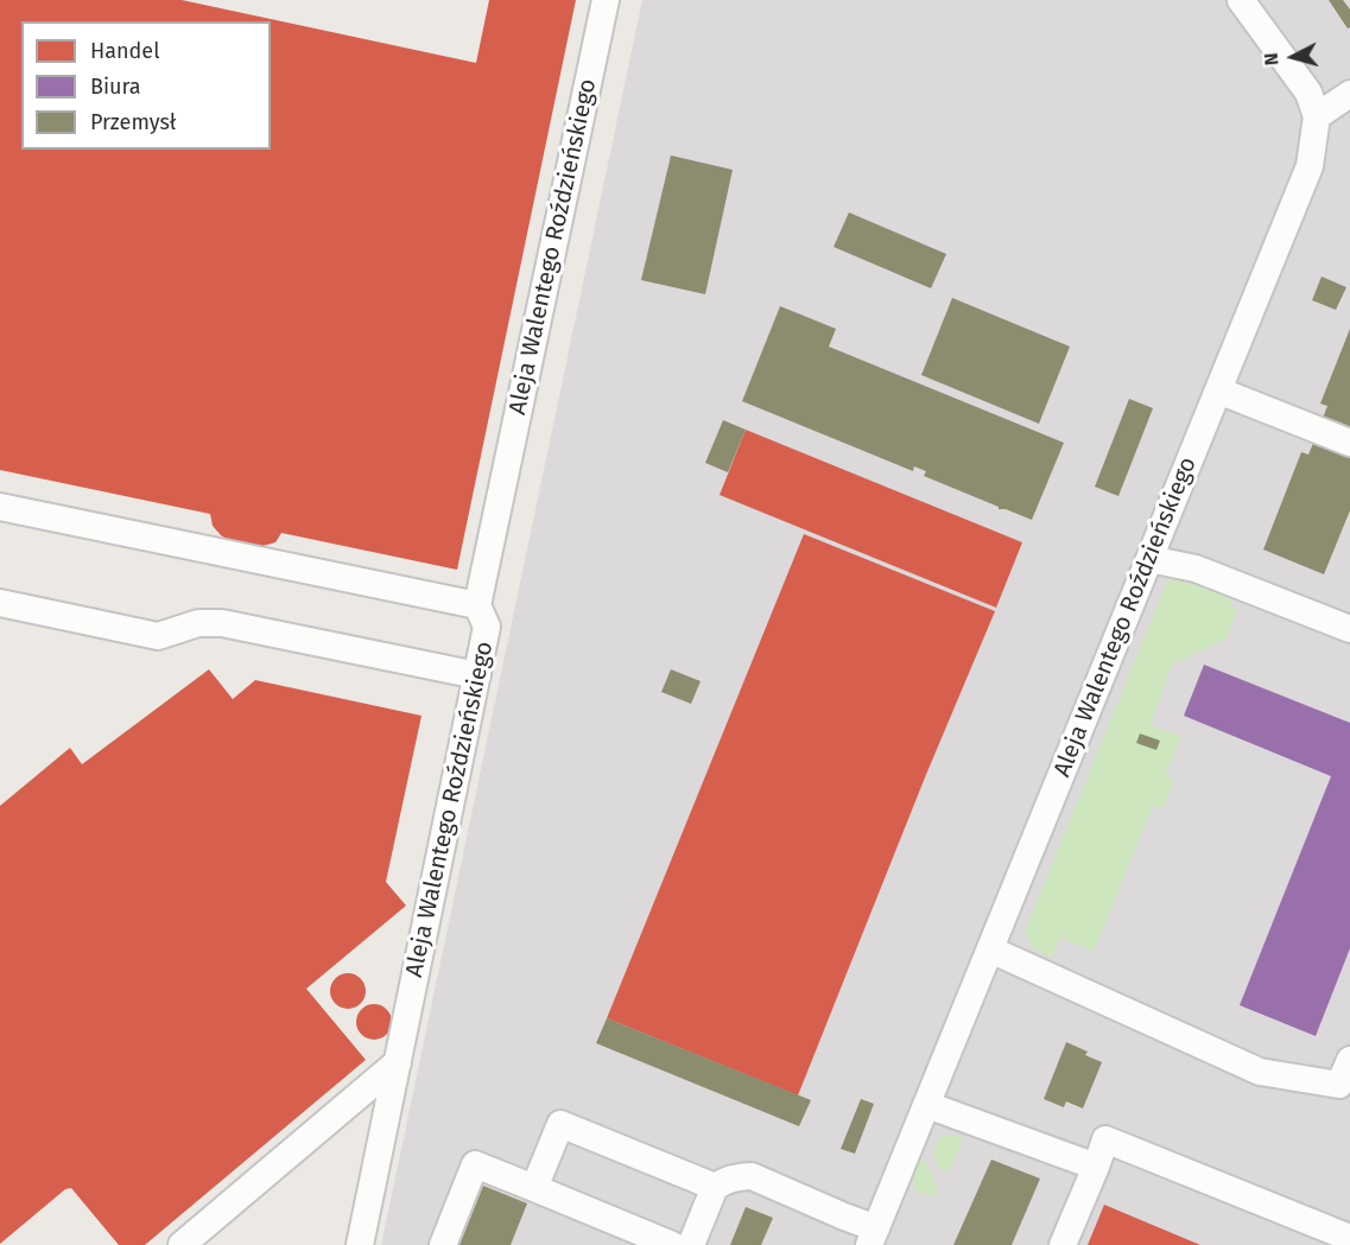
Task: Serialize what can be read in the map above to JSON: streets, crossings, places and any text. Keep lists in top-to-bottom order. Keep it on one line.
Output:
{"streets":{"street":["Aleja Walentego Roździeńskiego"]},"legend":["Handel","Biura","Przemysł"],"north":"left"}
